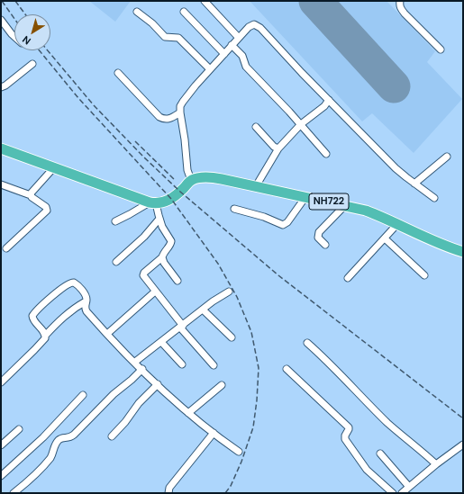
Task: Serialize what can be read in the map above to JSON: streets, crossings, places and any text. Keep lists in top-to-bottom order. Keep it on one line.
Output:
{"streets":{"highway":["NH722"]},"north":"bottom left"}
